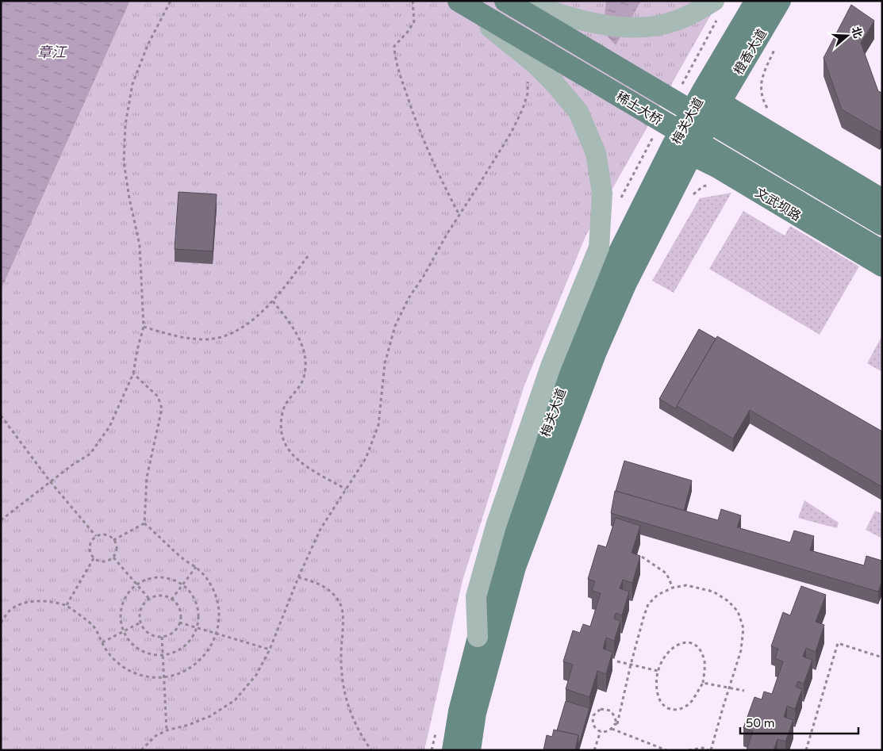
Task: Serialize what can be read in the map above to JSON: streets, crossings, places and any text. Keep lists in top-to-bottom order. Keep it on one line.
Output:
{"streets":{"main road":["橙香大道","稀土大桥","梅关大道","文武坝路"]},"crossings":[["橙香大道","梅关大道"],["梅关大道","文武坝路"]],"water":["章江"],"scale_bar":"50 m","north":"right"}
